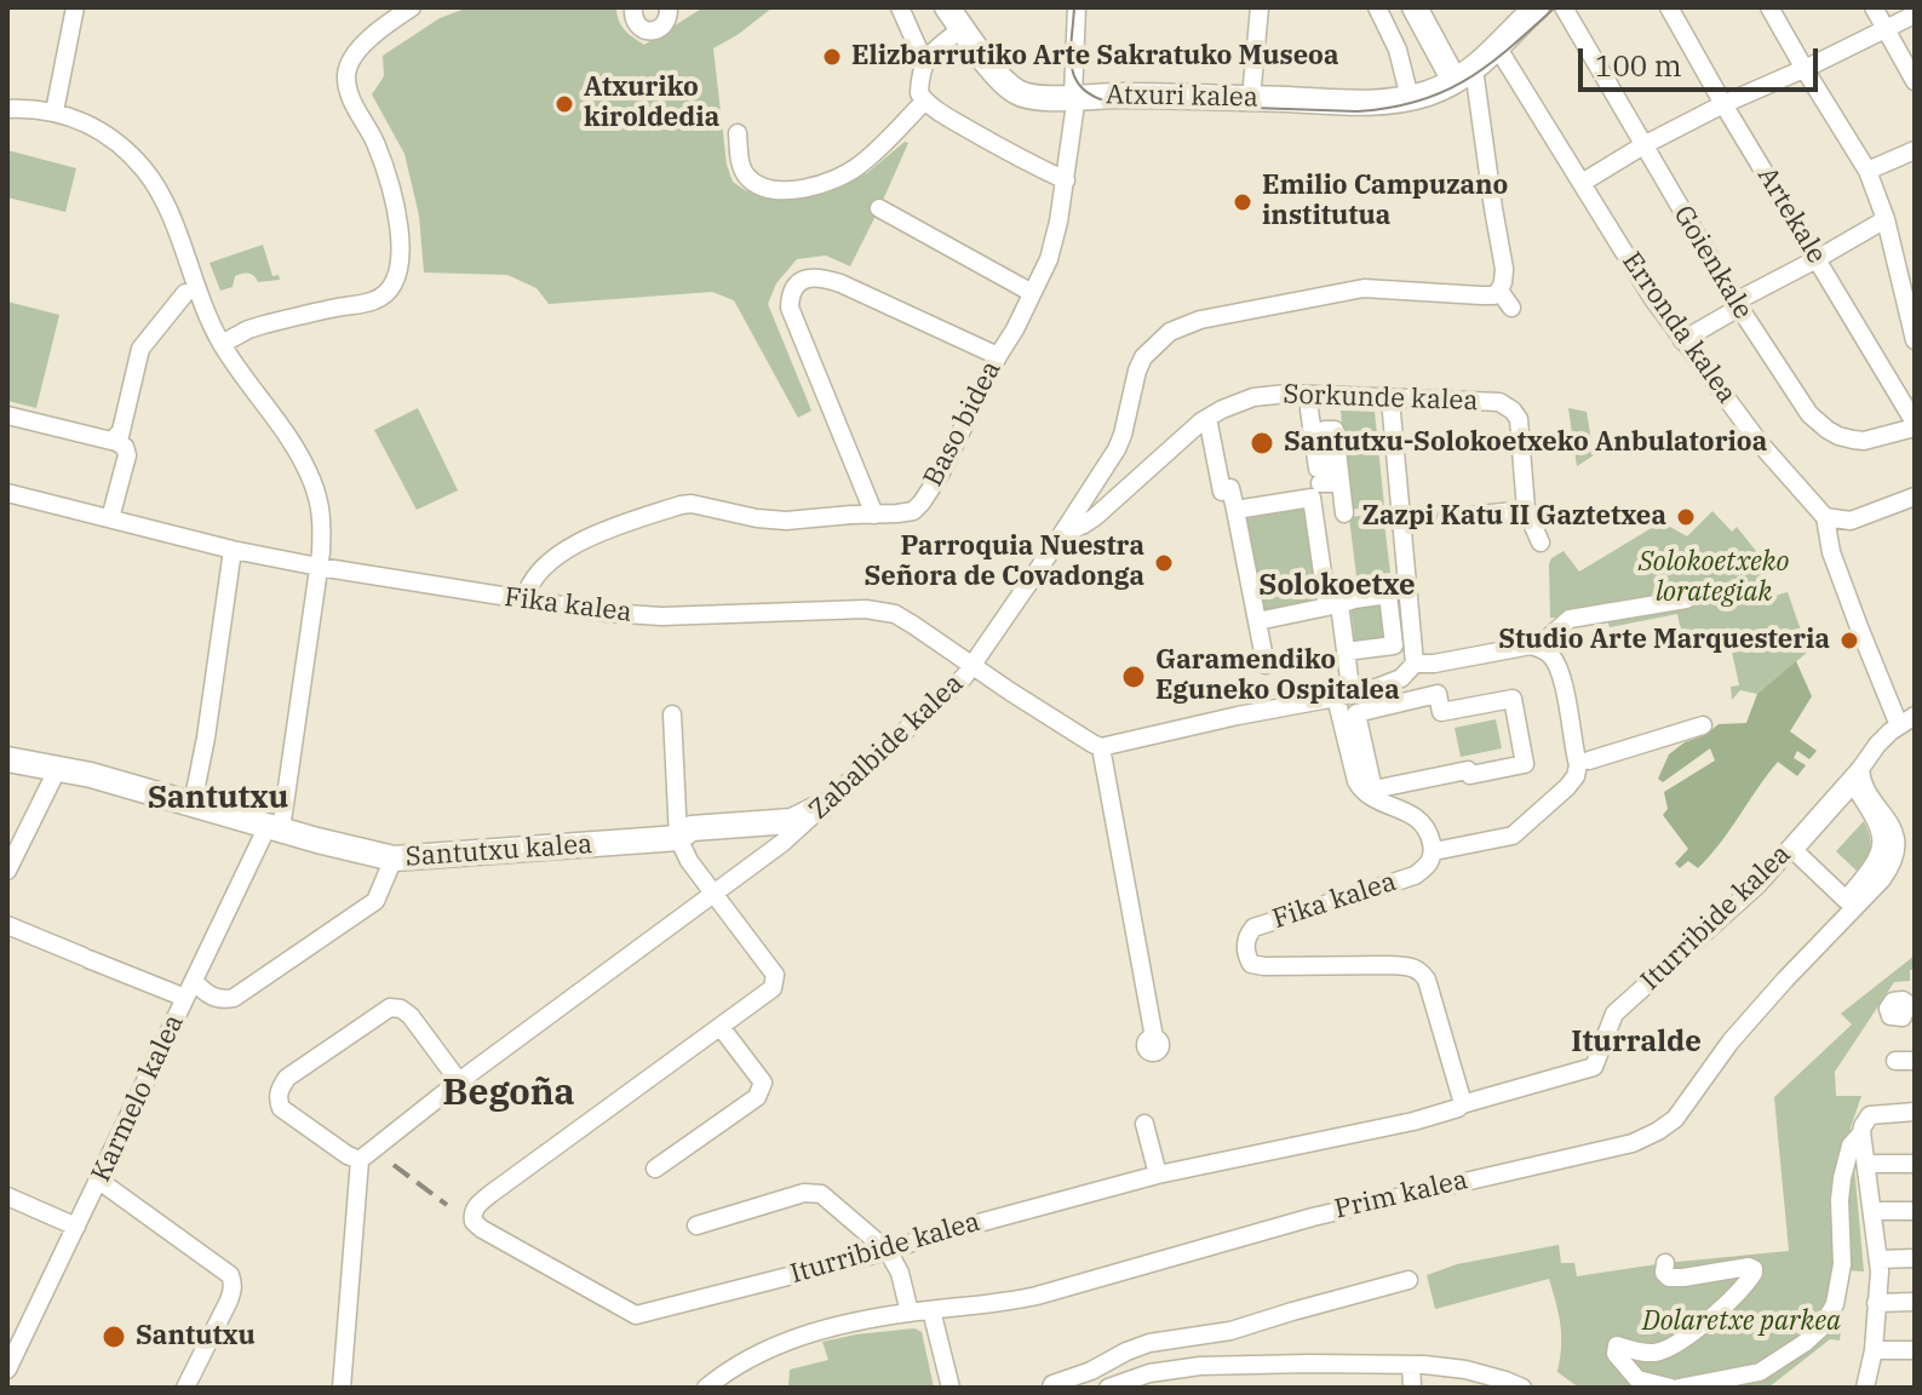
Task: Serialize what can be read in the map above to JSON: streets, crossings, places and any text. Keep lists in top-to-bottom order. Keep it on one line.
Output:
{"streets":{"street":["Atxuri kalea","Artekale","Goienkale","Erronda kalea","Sorkunde kalea","Baso bidea","Fika kalea","Zabalbide kalea","Santutxu kalea","Iturribide kalea","Karmelo kalea","Prim kalea"]},"crossings":[["Atxuri kalea","Erronda kalea"],["Atxuri kalea","Baso bidea"],["Artekale","Goienkale"],["Sorkunde kalea","Zabalbide kalea"],["Baso bidea","Fika kalea"],["Fika kalea","Zabalbide kalea"],["Fika kalea","Iturribide kalea"],["Fika kalea","Karmelo kalea"],["Zabalbide kalea","Santutxu kalea"],["Zabalbide kalea","Iturribide kalea"],["Santutxu kalea","Iturribide kalea"],["Santutxu kalea","Karmelo kalea"],["Iturribide kalea","Prim kalea"]],"districts":["Solokoetxe","Santutxu","Iturralde","Begoña"],"parks":["Solokoetxeko lorategiak","Dolaretxe parkea"],"places":["Elizbarrutiko Arte Sakratuko Museoa","Atxuriko kiroldedia","Emilio Campuzano institutua","Santutxu-Solokoetxeko Anbulatorioa","Zazpi Katu II Gaztetxea","Parroquia Nuestra Señora de Covadonga","Studio Arte Marquesteria","Garamendiko Eguneko Ospitalea","Santutxu"],"scale_bar":"100 m"}
